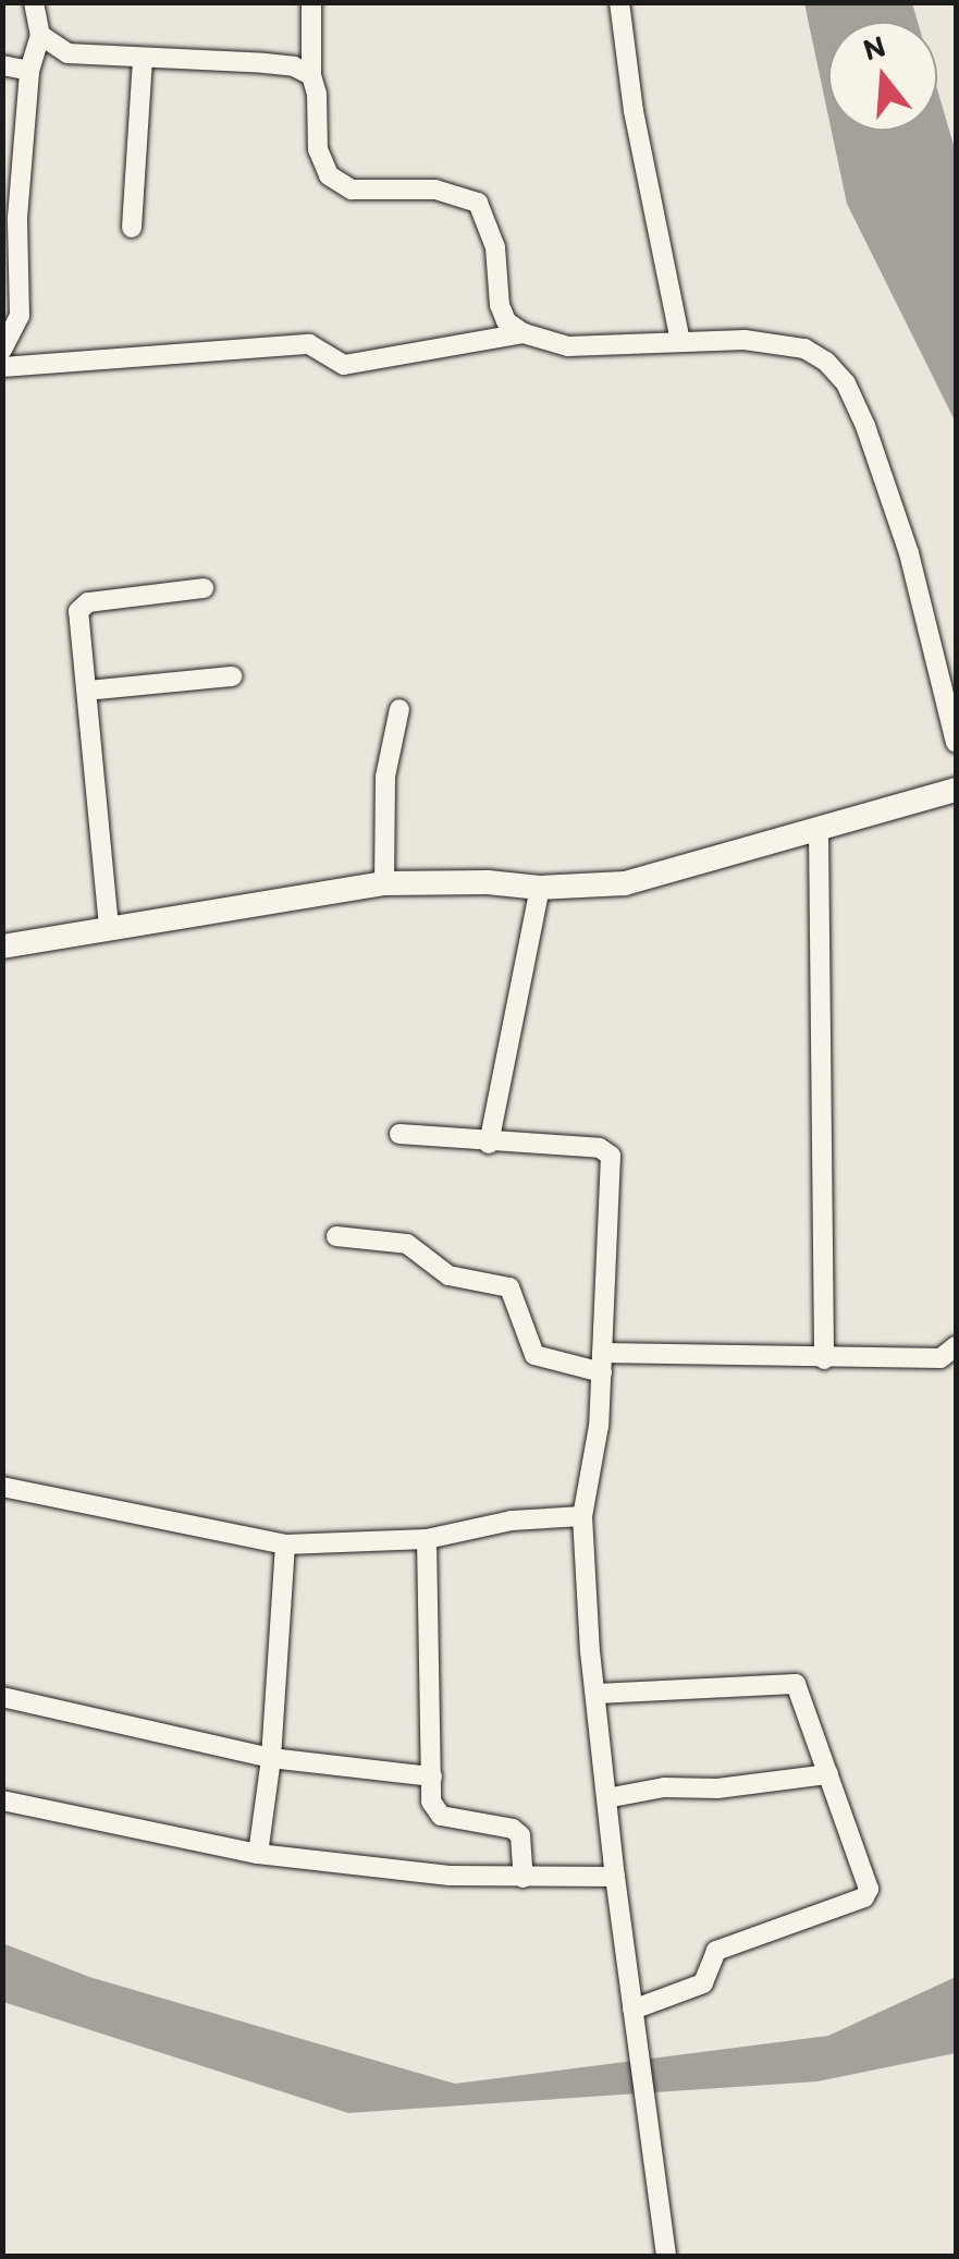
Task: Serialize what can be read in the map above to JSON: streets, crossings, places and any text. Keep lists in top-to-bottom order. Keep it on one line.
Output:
{"north":"top"}
